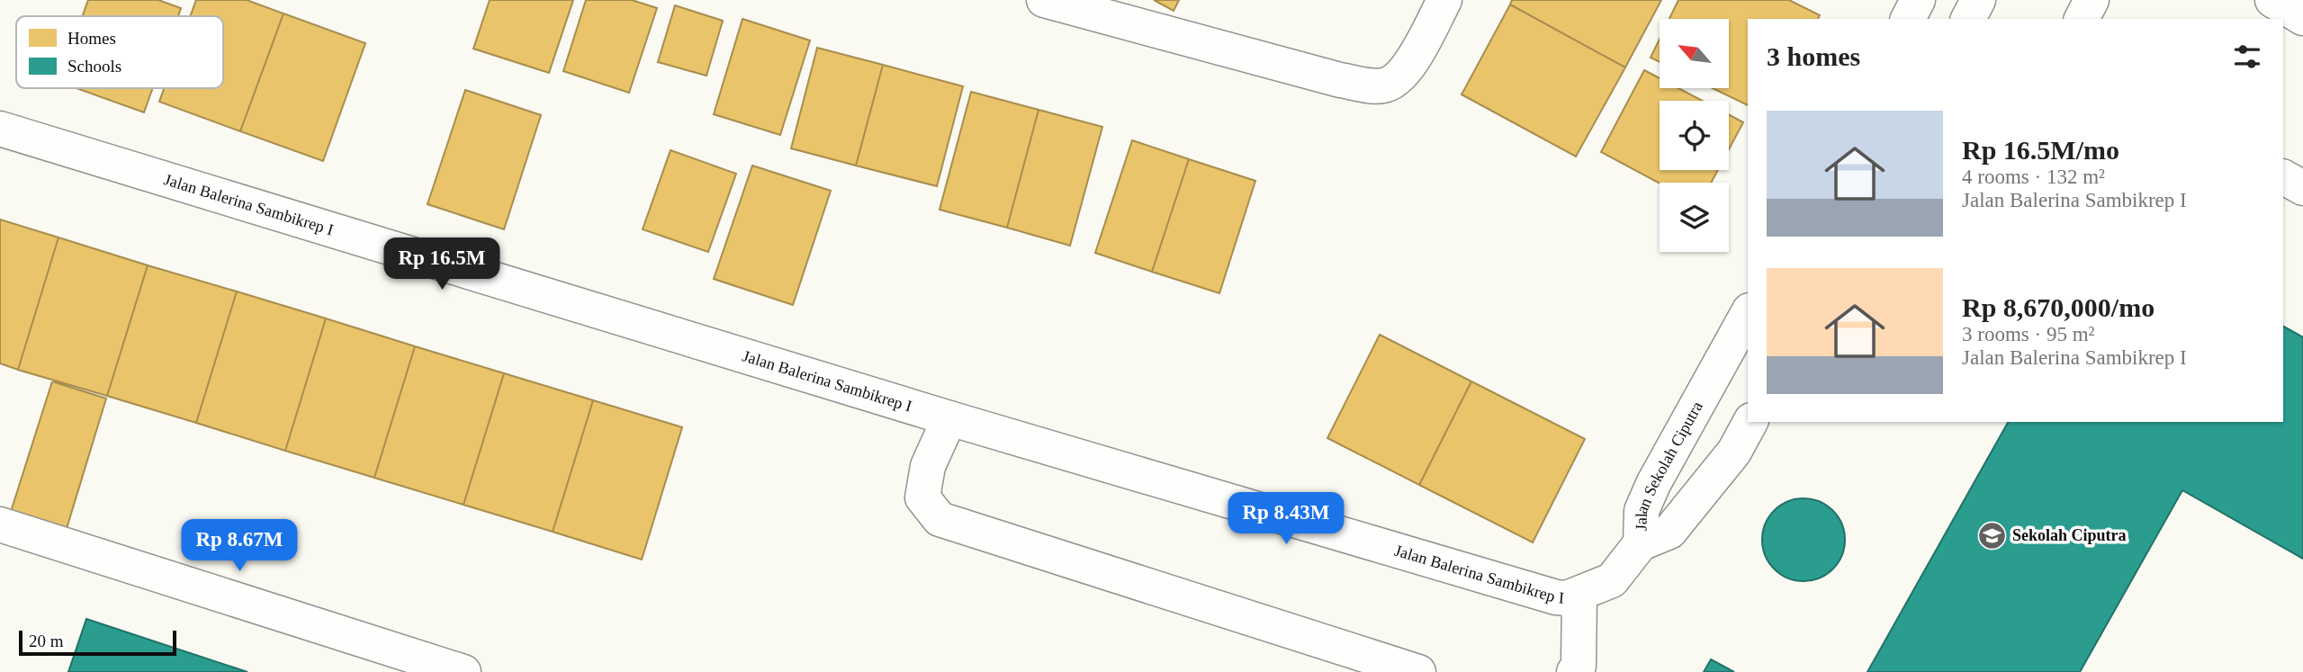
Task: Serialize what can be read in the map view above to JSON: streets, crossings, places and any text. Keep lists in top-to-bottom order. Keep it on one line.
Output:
{"streets":{"street":["Jalan Balerina Sambikrep I","Jalan Sekolah Ciputra"]},"crossings":[["Jalan Balerina Sambikrep I","Jalan Sekolah Ciputra"]],"places":{"school or university":["Sekolah Ciputra"]},"legend":["Homes","Schools"],"scale_bar":"20 m","north":"top left","page":{"heading":"3 homes","list":[{"name":"Rp 16.5M/mo","note":"4 rooms · 132 m² · Jalan Balerina Sambikrep I"},{"name":"Rp 8,670,000/mo","note":"3 rooms · 95 m² · Jalan Balerina Sambikrep I"}],"price":["Rp 16.5M","Rp 8.43M","Rp 8.67M"],"scale":"20 m"}}
